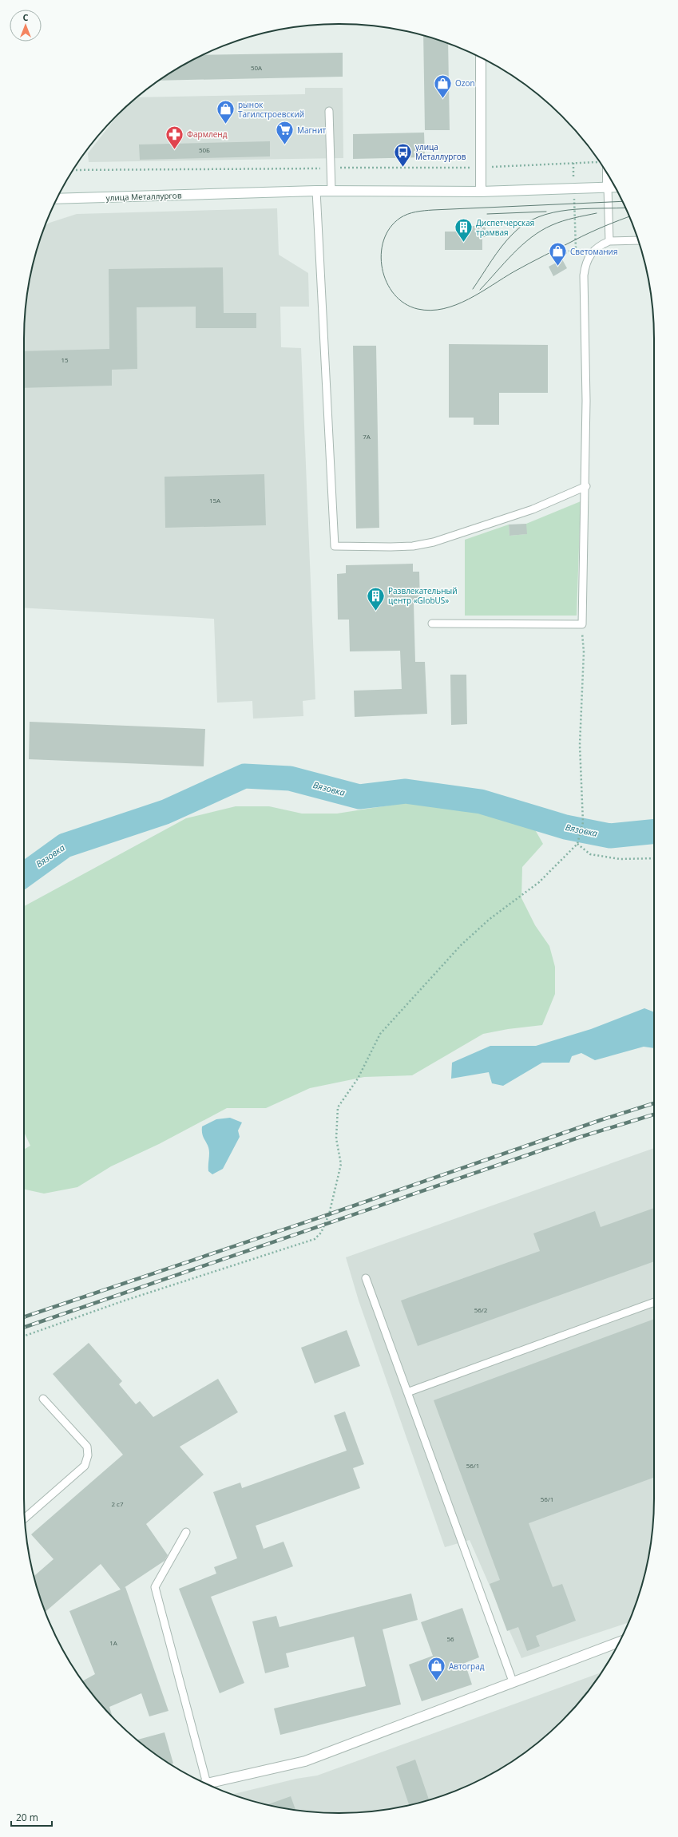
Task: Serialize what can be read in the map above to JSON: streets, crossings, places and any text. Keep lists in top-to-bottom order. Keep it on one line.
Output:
{"streets":{"street":["улица Металлургов"]},"water":["Вязовка"],"places":{"shop":["Ozon","рынок Тагилстроевский","Светомания","Автоград"],"supermarket":["Магнит"],"pharmacy":["Фармленд"],"bus stop":["улица Металлургов"],"building":["Диспетчерская трамвая","Развлекательный центр «GlobUS»"]},"house_numbers":["50А","50Б","15","7А","15А","56/2","56/1","56/1","2 с7","56","1А"],"scale_bar":"20 m","north":"top"}
